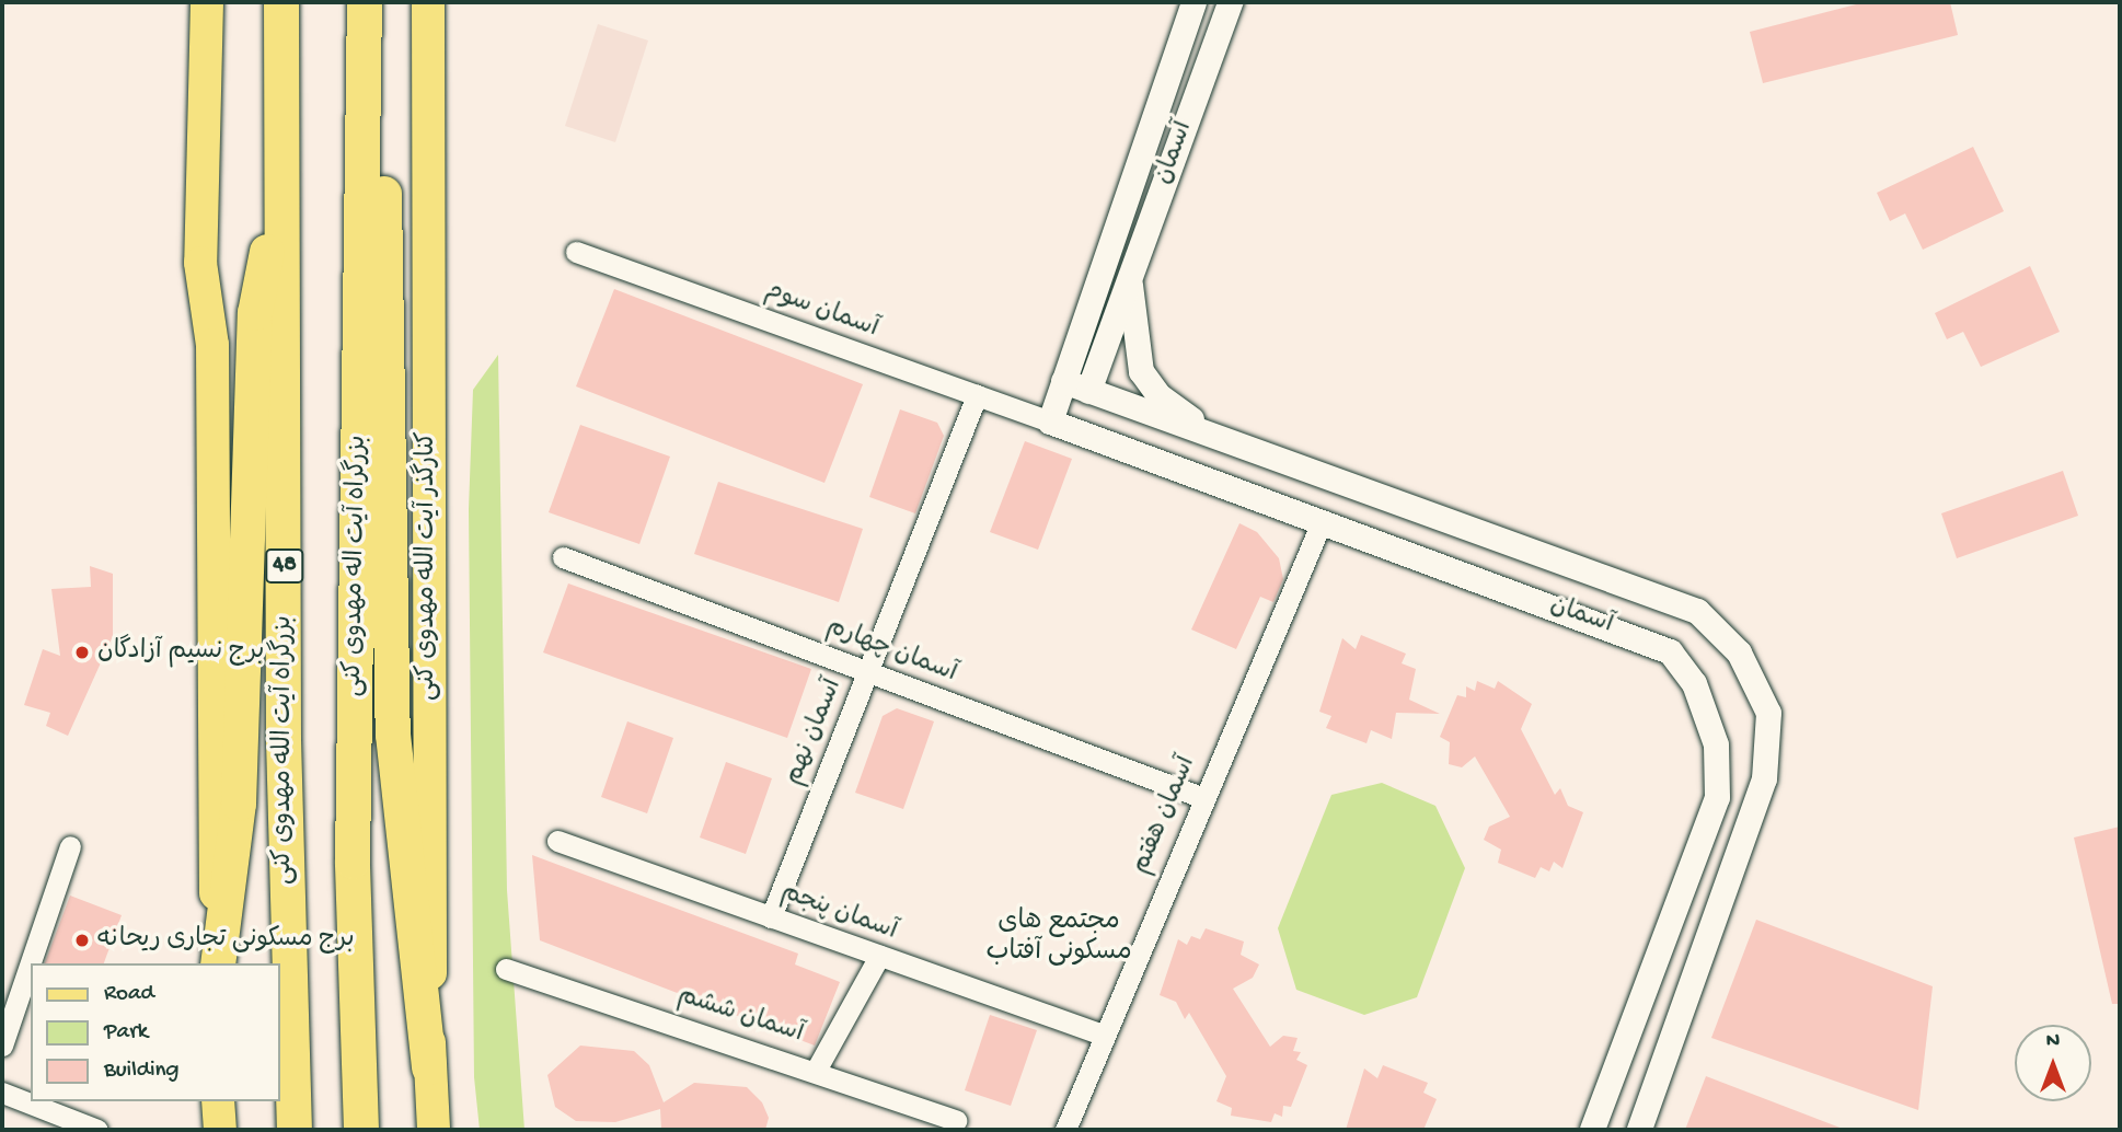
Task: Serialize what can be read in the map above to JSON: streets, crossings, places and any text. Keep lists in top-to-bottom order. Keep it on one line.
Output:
{"streets":{"highway":["48","بزرگراه آیت اله مهدوی کنی","بزرگراه آیت الله مهدوی کنی"],"main road":["کنارگذر آیت الله مهدوی کنی"],"street":["آسمان","آسمان سوم","آسمان چهارم","آسمان نهم","آسمان هفتم","آسمان پنجم","آسمان ششم"]},"crossings":[["آسمان","آسمان سوم"],["آسمان","آسمان هفتم"],["آسمان سوم","آسمان نهم"],["آسمان چهارم","آسمان نهم"],["آسمان چهارم","آسمان هفتم"],["آسمان نهم","آسمان پنجم"],["آسمان هفتم","آسمان پنجم"]],"districts":["مجتمع های مسکونی آفتاب"],"places":["برج نسیم آزادگان","برج مسکونی تجاری ریحانه"],"legend":["Road","Park","Building"],"north":"top"}
